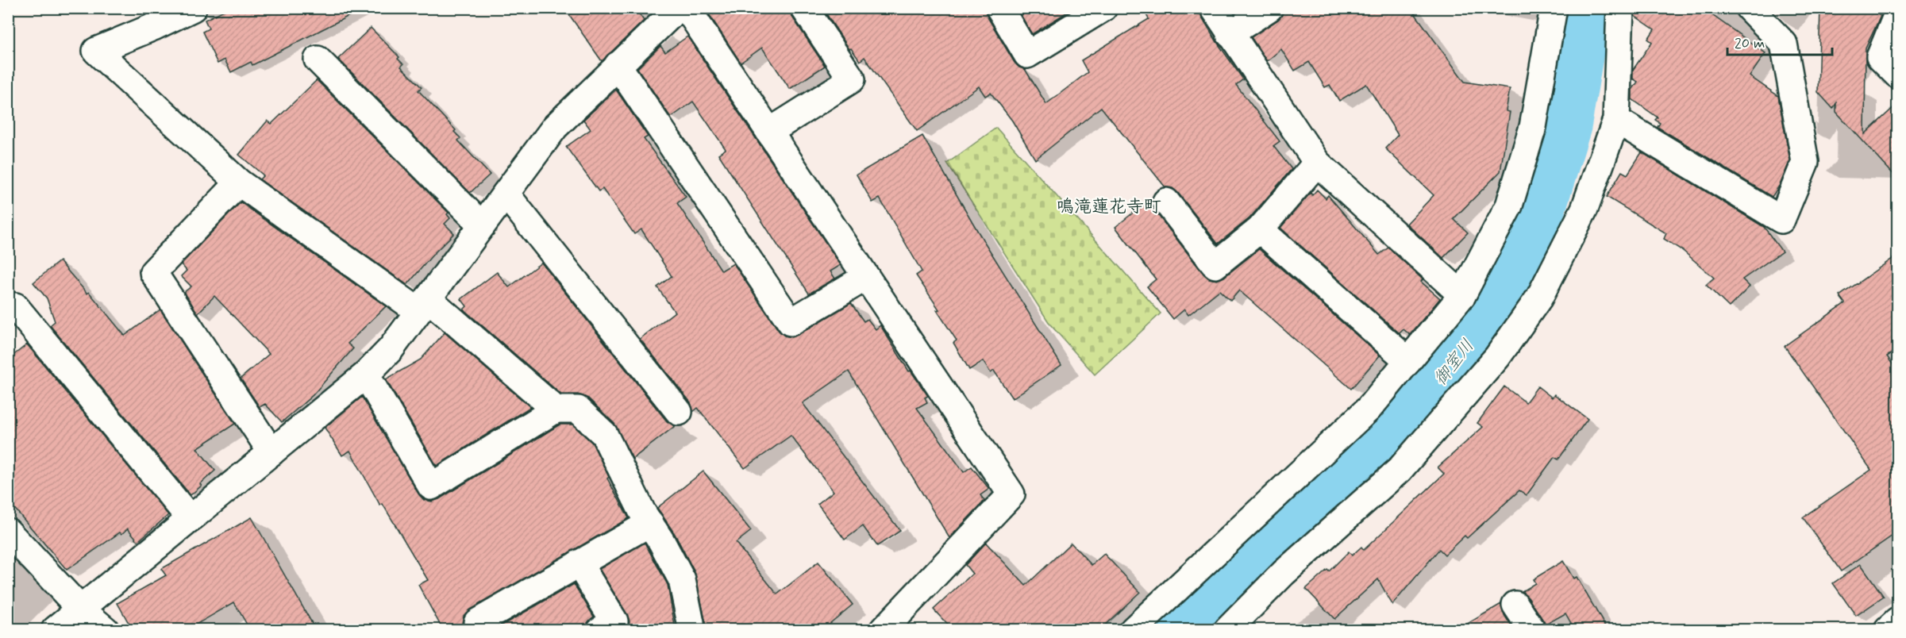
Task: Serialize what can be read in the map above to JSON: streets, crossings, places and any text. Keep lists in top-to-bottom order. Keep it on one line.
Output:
{"districts":["鳴滝蓮花寺町"],"water":["御室川"],"scale_bar":"20 m"}
